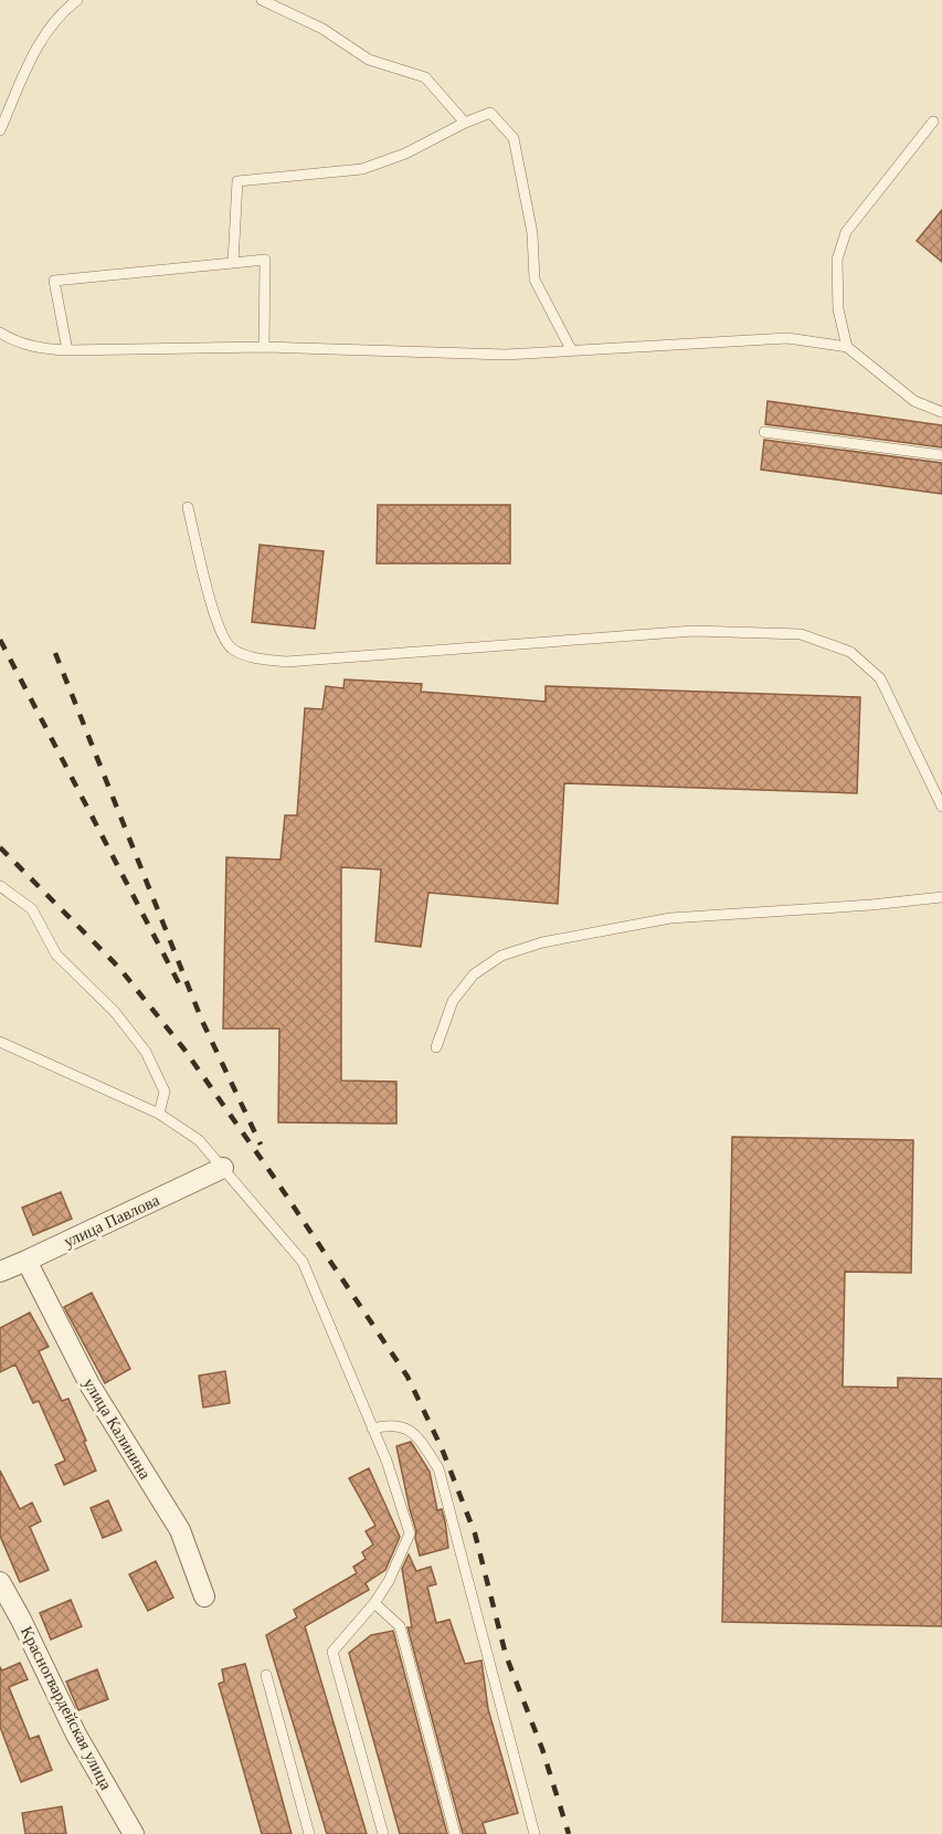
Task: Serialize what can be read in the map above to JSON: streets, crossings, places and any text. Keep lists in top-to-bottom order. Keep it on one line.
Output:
{"streets":{"street":["улица Павлова","улица Калинина","Красногвардейская улица"]},"crossings":[["улица Павлова","улица Калинина"]]}
